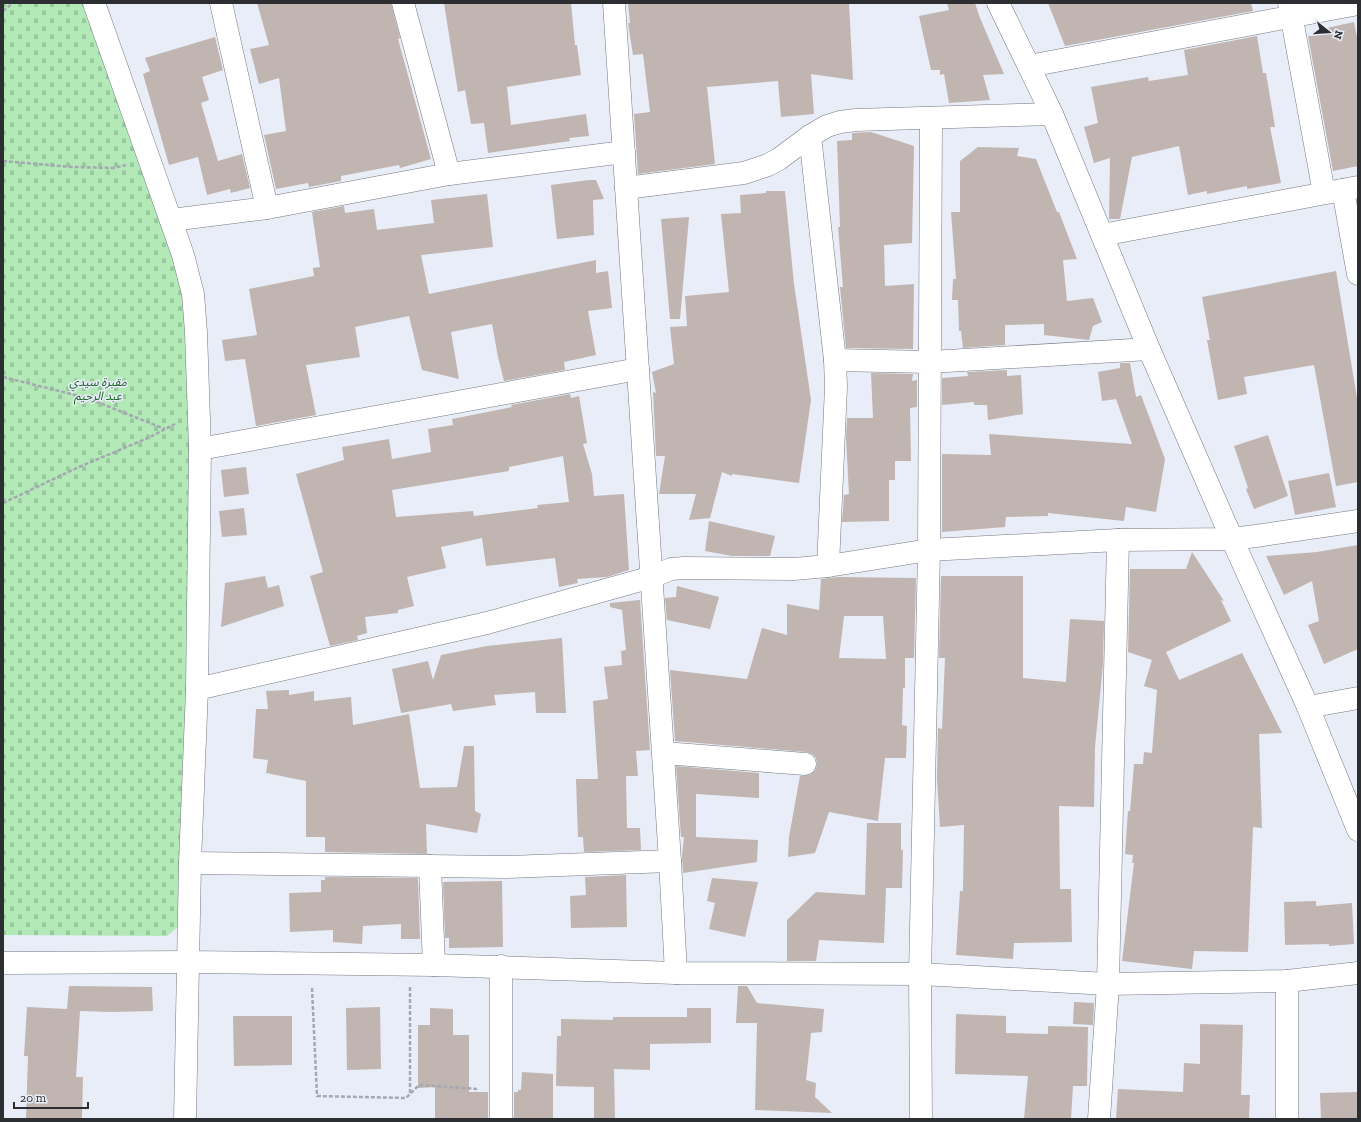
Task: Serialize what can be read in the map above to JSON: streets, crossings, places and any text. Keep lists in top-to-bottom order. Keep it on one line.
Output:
{"parks":["مقبرة سيدي عبد الرحيم"],"scale_bar":"20 m","north":"right"}
